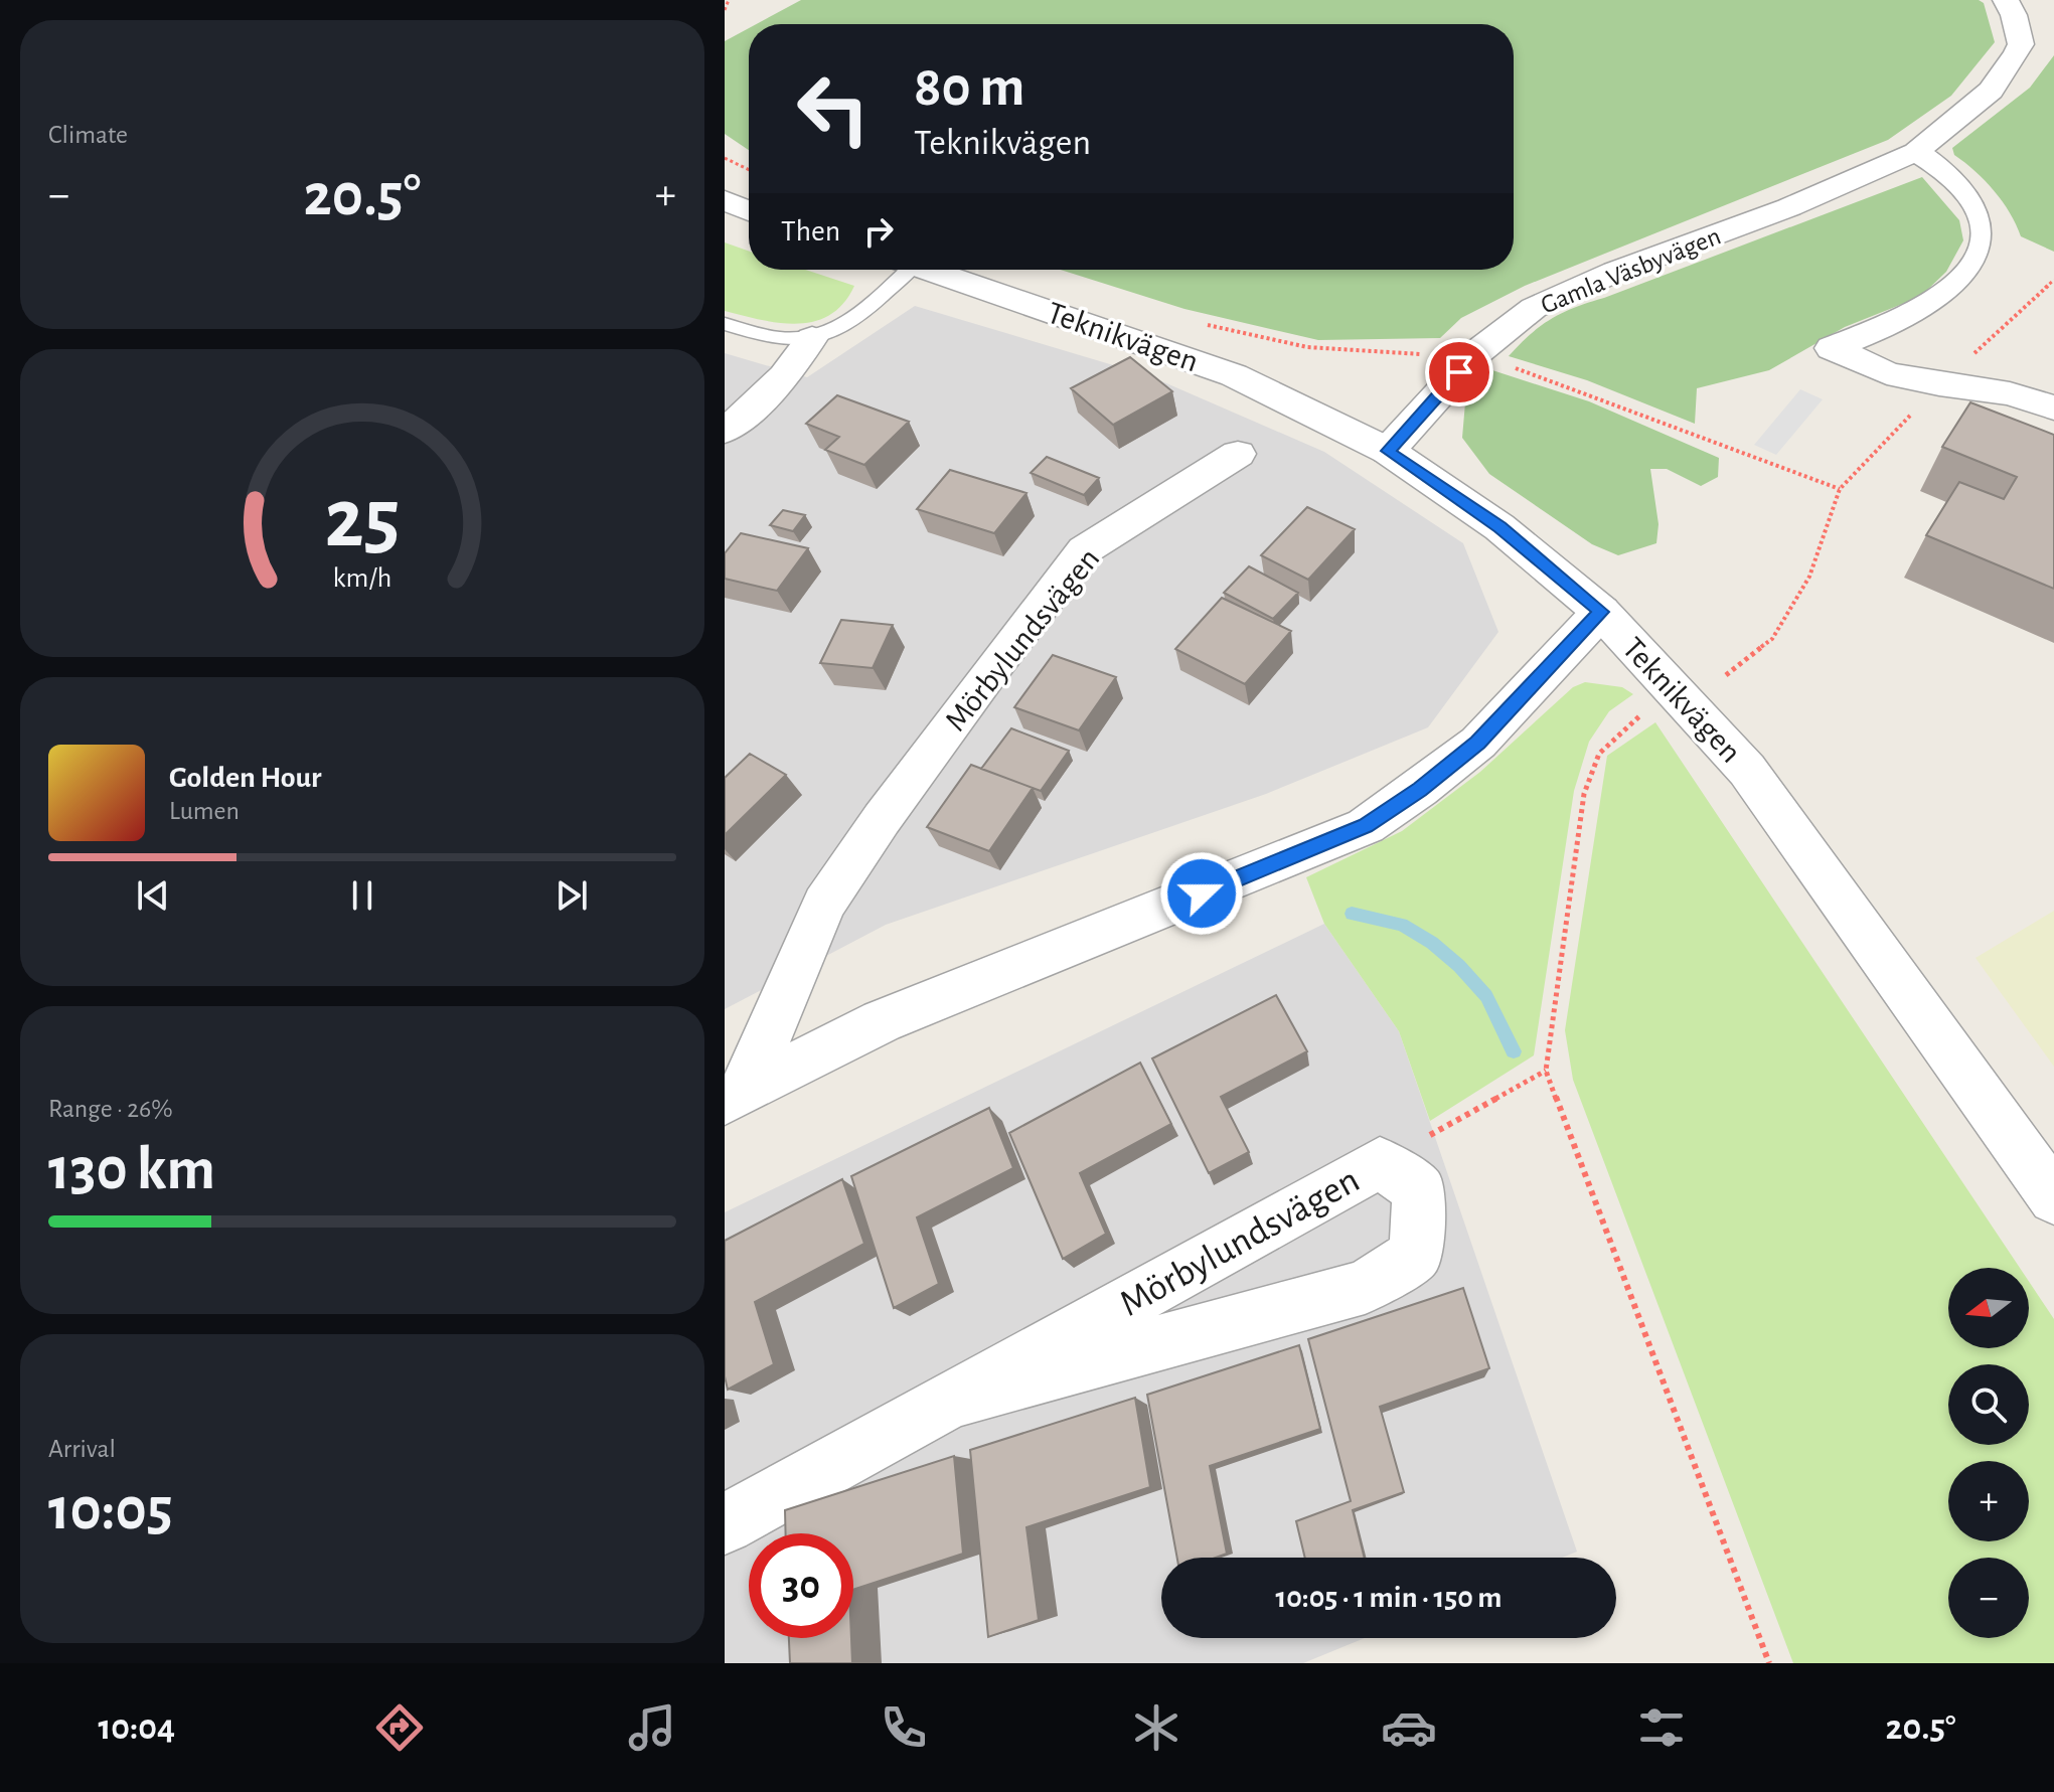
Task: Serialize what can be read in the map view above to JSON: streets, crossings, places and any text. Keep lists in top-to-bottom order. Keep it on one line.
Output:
{"streets":{"street":["Gamla Väsbyvägen","Teknikvägen","Mörbylundsvägen"]},"crossings":[["Gamla Väsbyvägen","Teknikvägen"],["Teknikvägen","Mörbylundsvägen"]],"north":"left","page":{"tile":["Climate",["Range · 26%","130 km"],["Arrival","10:05"]],"turn":["80 m","Teknikvägen"],"heat":["−","20.5°","+"],"then":"Then","song":["Golden Hour","Lumen"],"map_buttons":["+","−"],"limit":"30","trip":"10:05 · 1 min · 150 m","tabs":["10:04","20.5°"],"gauge":["25","km/h"]}}
